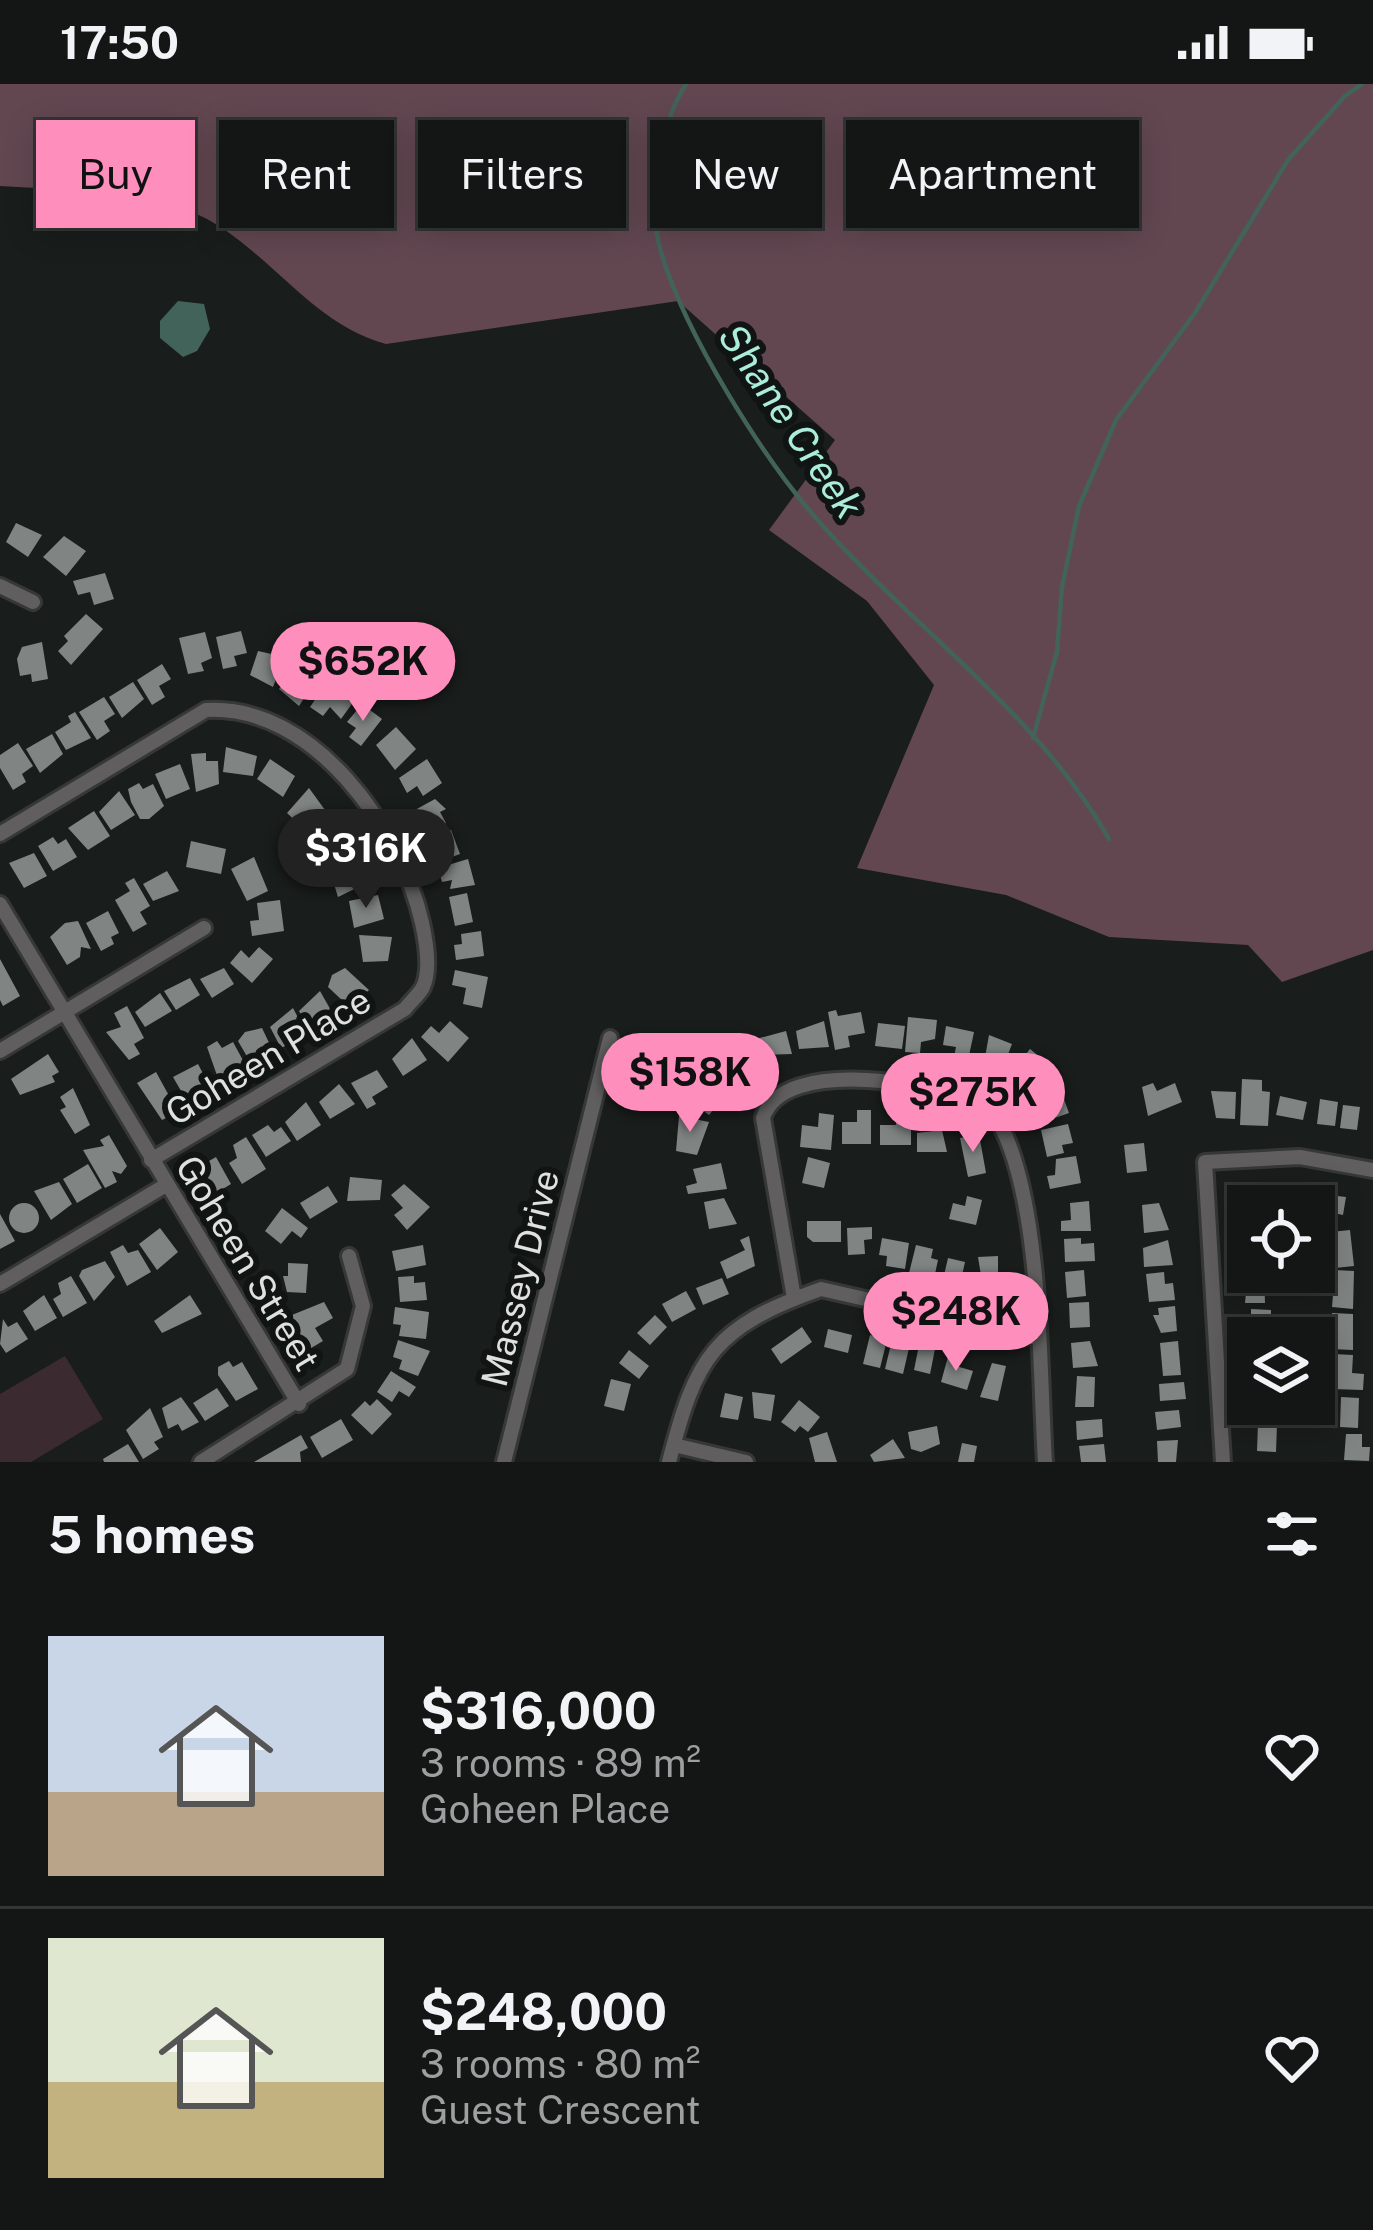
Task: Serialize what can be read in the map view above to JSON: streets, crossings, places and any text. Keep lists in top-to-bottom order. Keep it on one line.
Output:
{"streets":{"street":["Goheen Place","Goheen Street","Massey Drive"]},"crossings":[["Goheen Place","Goheen Street"]],"water":["Shane Creek"],"page":{"status":"17:50","chip":["Buy","Rent","Filters","New","Apartment"],"price":["$652K","$316K","$158K","$275K","$248K"],"heading":"5 homes","list":[{"name":"$316,000","note":"3 rooms · 89 m² · Goheen Place"},{"name":"$248,000","note":"3 rooms · 80 m² · Guest Crescent"}]}}
